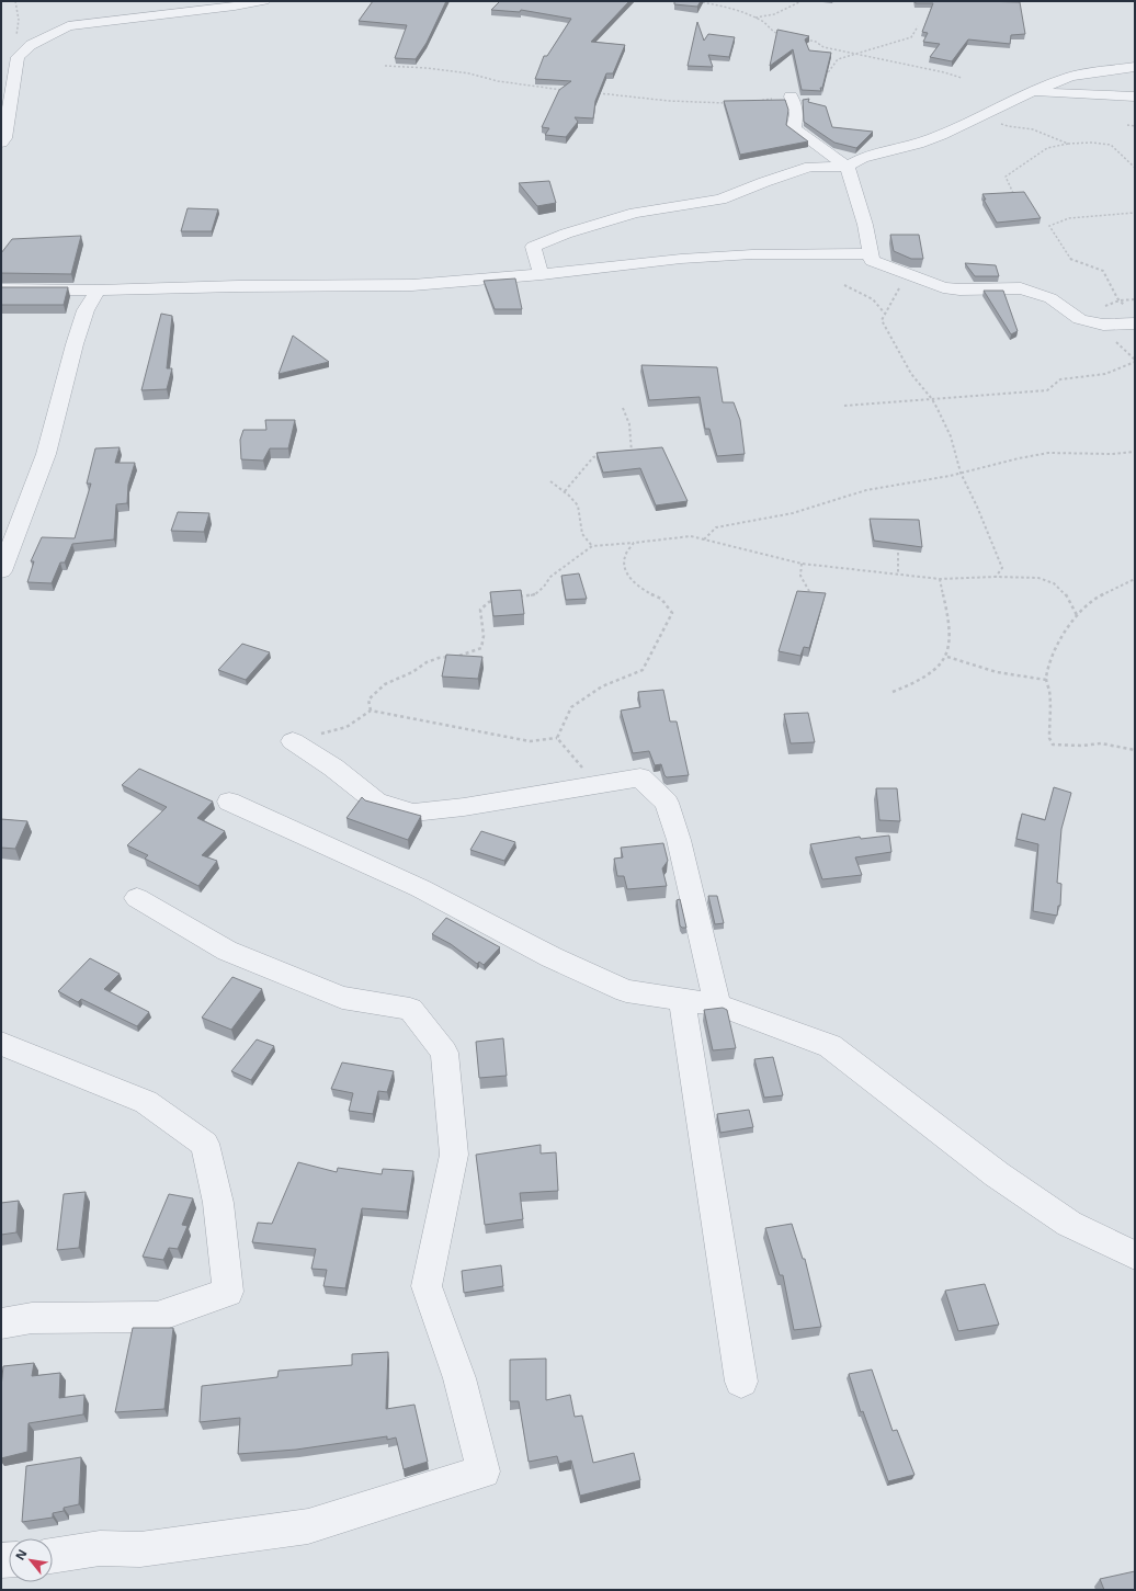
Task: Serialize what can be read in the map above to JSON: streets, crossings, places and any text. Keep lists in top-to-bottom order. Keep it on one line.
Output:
{"north":"top left"}
